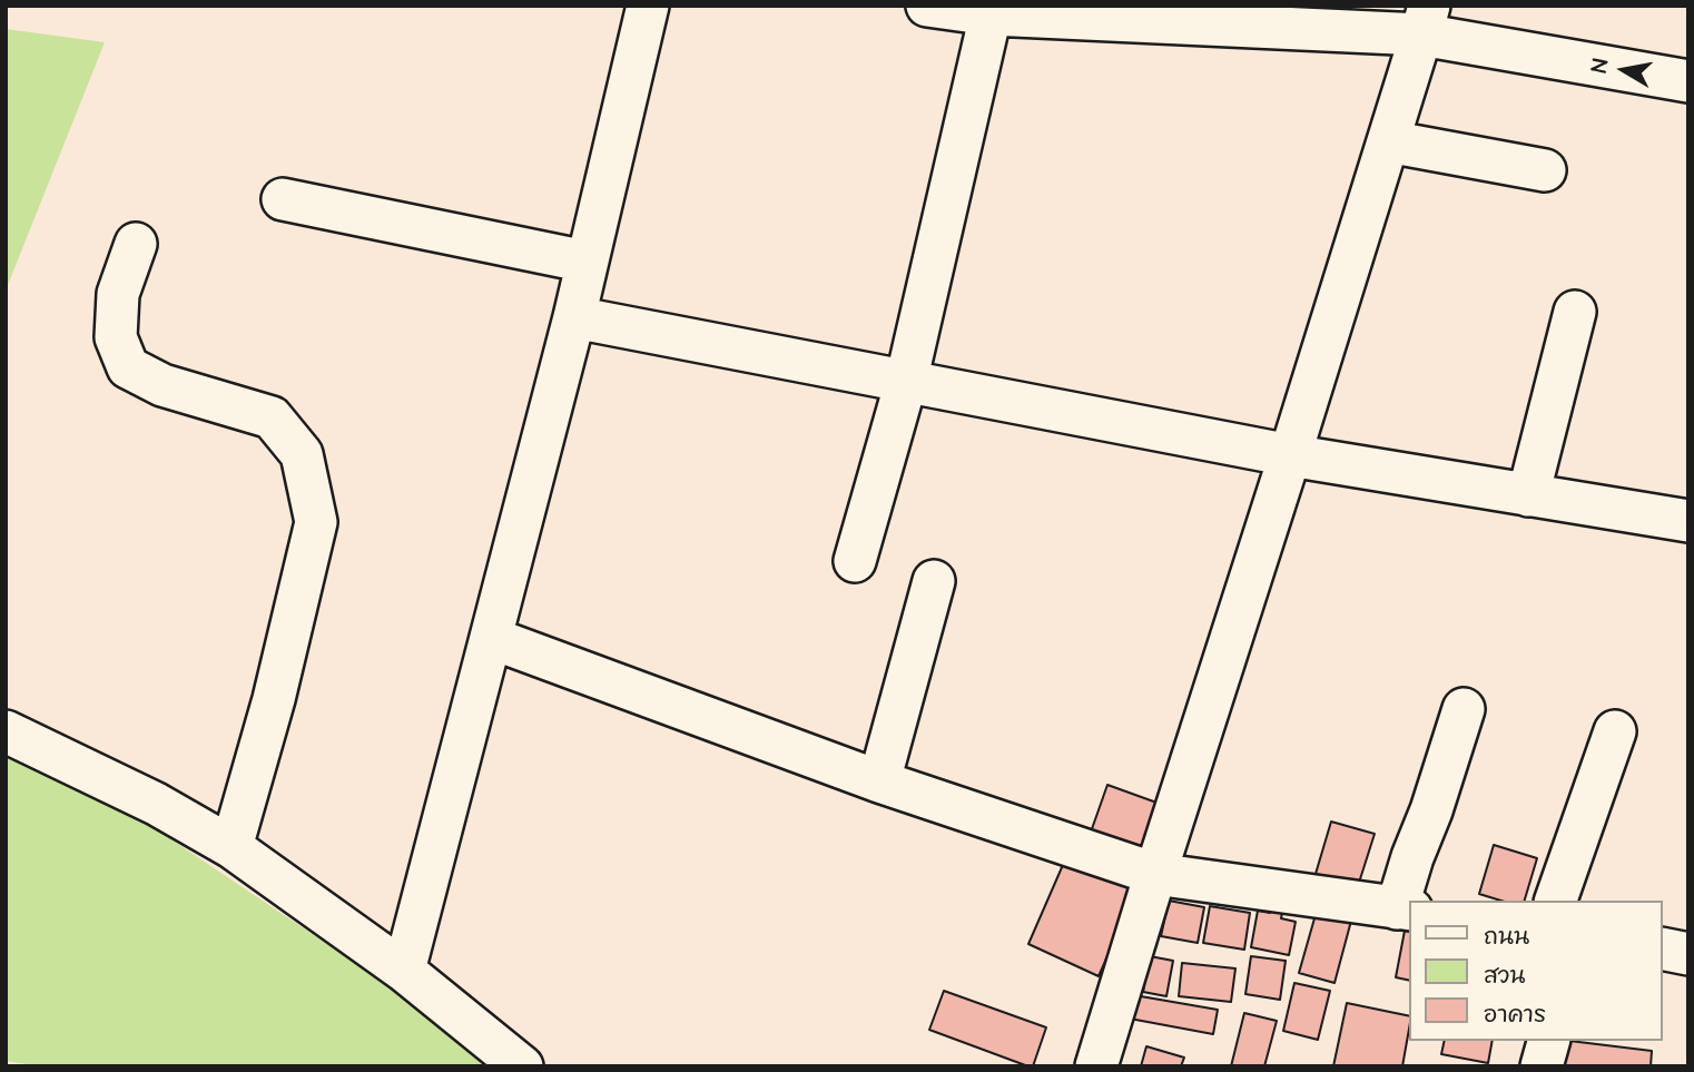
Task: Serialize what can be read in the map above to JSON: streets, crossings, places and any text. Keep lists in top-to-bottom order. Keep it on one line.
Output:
{"legend":["ถนน","สวน","อาคาร"],"north":"left"}
